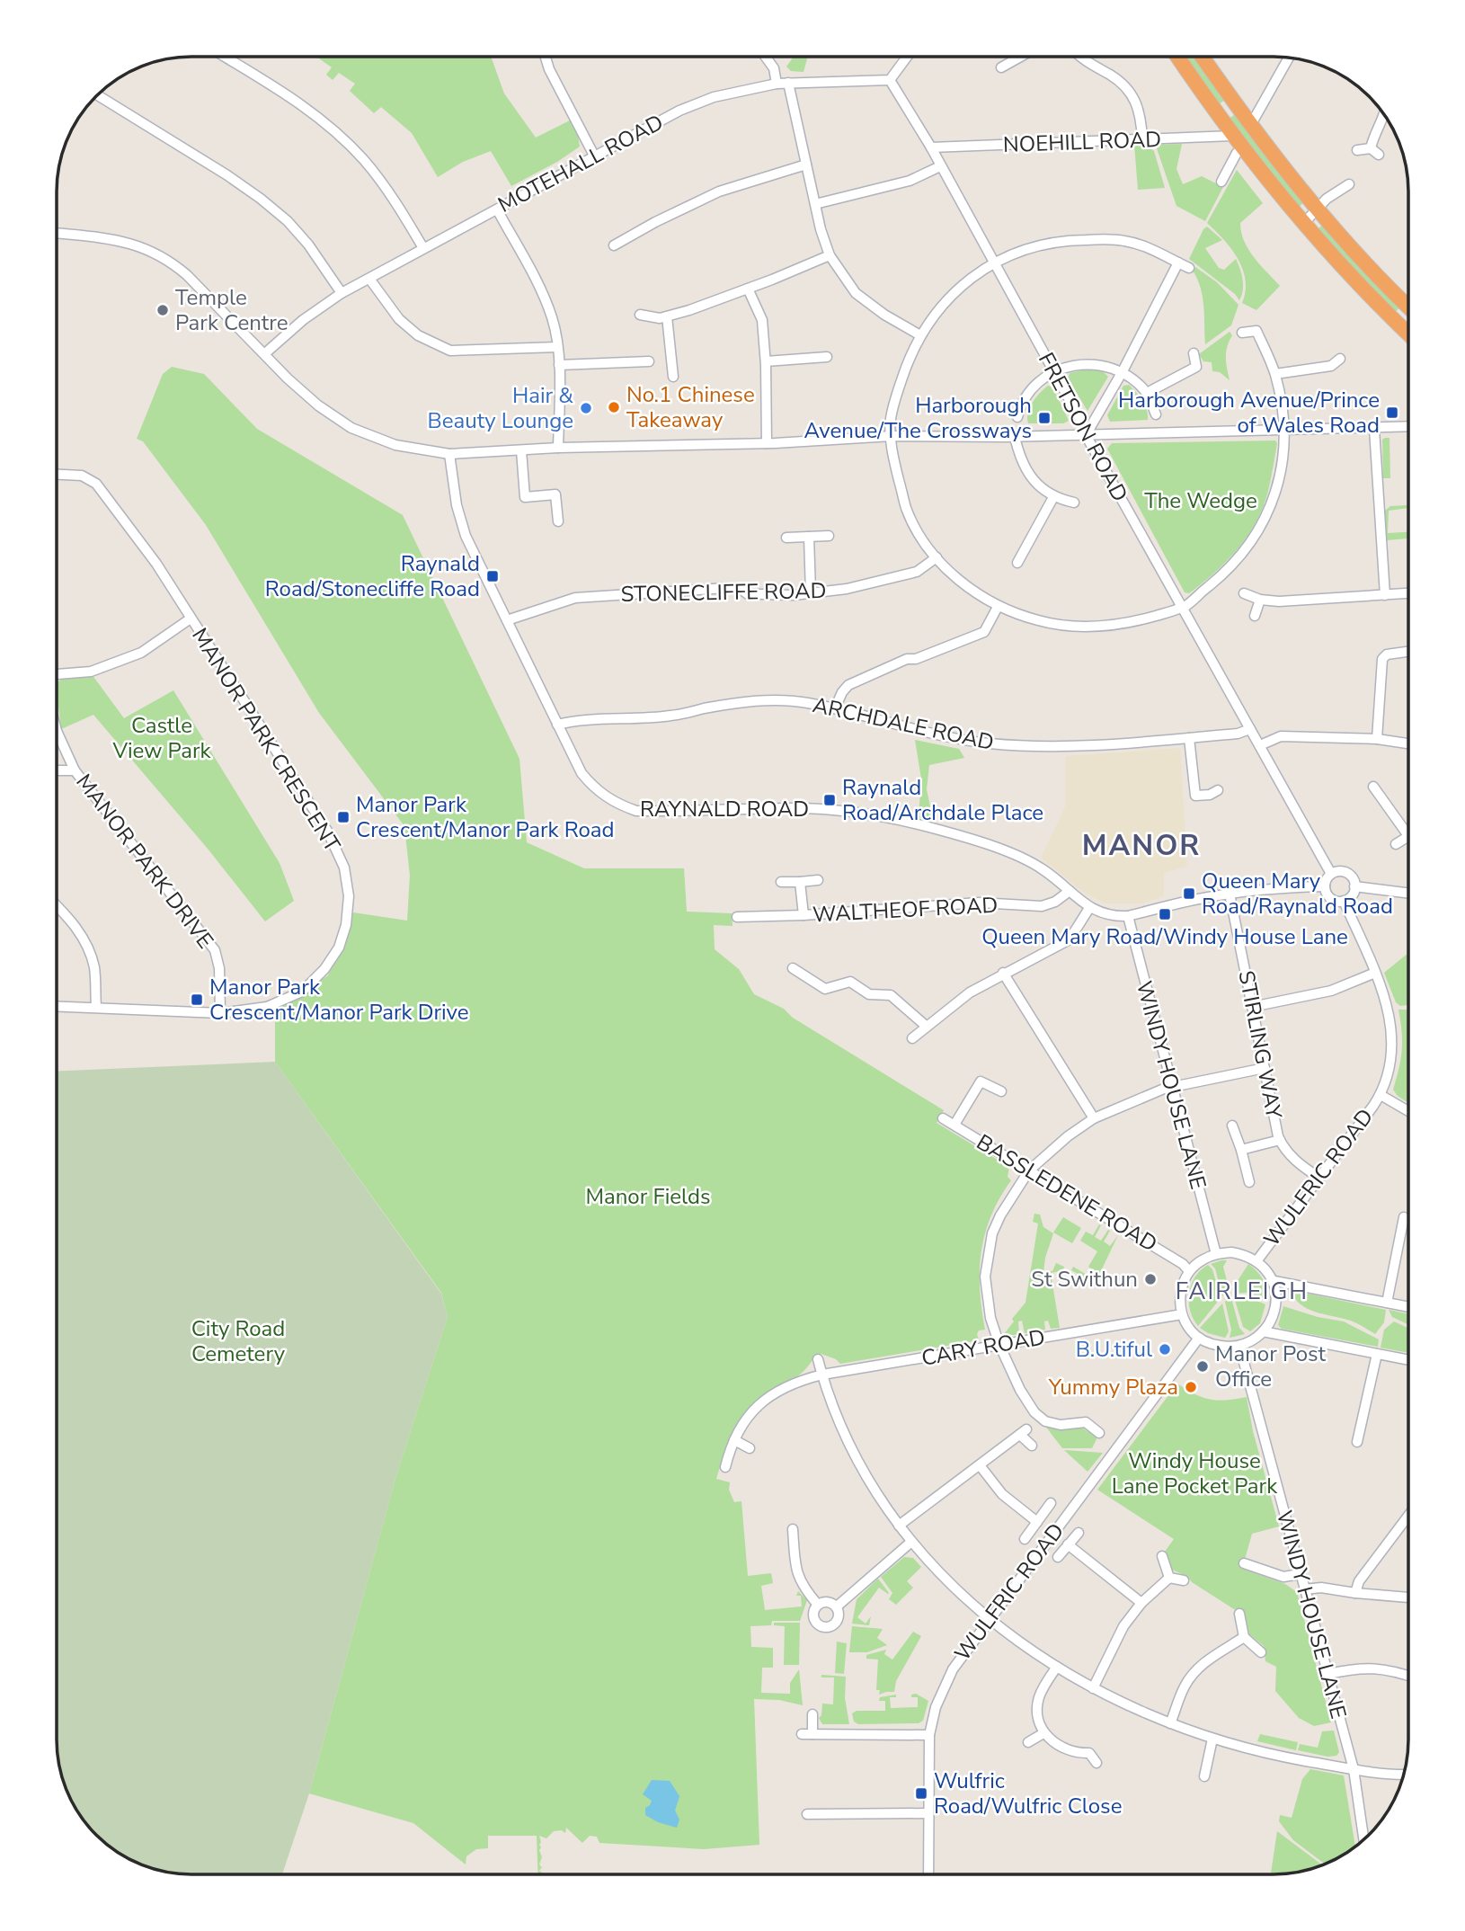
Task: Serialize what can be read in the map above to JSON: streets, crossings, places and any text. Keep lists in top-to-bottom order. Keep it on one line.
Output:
{"streets":{"street":["NOEHILL ROAD","MOTEHALL ROAD","FRETSON ROAD","STONECLIFFE ROAD","ARCHDALE ROAD","MANOR PARK CRESCENT","RAYNALD ROAD","MANOR PARK DRIVE","WALTHEOF ROAD","STIRLING WAY","WINDY HOUSE LANE","WULFRIC ROAD","BASSLEDENE ROAD","CARY ROAD"]},"crossings":[["NOEHILL ROAD","FRETSON ROAD"],["MOTEHALL ROAD","FRETSON ROAD"],["FRETSON ROAD","ARCHDALE ROAD"],["STONECLIFFE ROAD","RAYNALD ROAD"],["ARCHDALE ROAD","RAYNALD ROAD"],["MANOR PARK CRESCENT","MANOR PARK DRIVE"],["RAYNALD ROAD","WALTHEOF ROAD"],["RAYNALD ROAD","WINDY HOUSE LANE"],["STIRLING WAY","WULFRIC ROAD"],["WINDY HOUSE LANE","WULFRIC ROAD"],["WINDY HOUSE LANE","BASSLEDENE ROAD"],["WINDY HOUSE LANE","CARY ROAD"],["WULFRIC ROAD","BASSLEDENE ROAD"],["WULFRIC ROAD","CARY ROAD"],["BASSLEDENE ROAD","CARY ROAD"]],"districts":["MANOR","FAIRLEIGH"],"parks":["The Wedge","Castle View Park","Manor Fields","City Road Cemetery","Windy House Lane Pocket Park"],"places":{"other":["Temple Park Centre","No.1 Chinese Takeaway","Hair & Beauty Lounge","St Swithun","B.U.tiful","Manor Post Office","Yummy Plaza"],"transit":["Harborough Avenue/Prince of Wales Road","Harborough Avenue/The Crossways","Raynald Road/Stonecliffe Road","Raynald Road/Archdale Place","Manor Park Crescent/Manor Park Road","Queen Mary Road/Raynald Road","Queen Mary Road/Windy House Lane","Manor Park Crescent/Manor Park Drive","Wulfric Road/Wulfric Close"]}}
